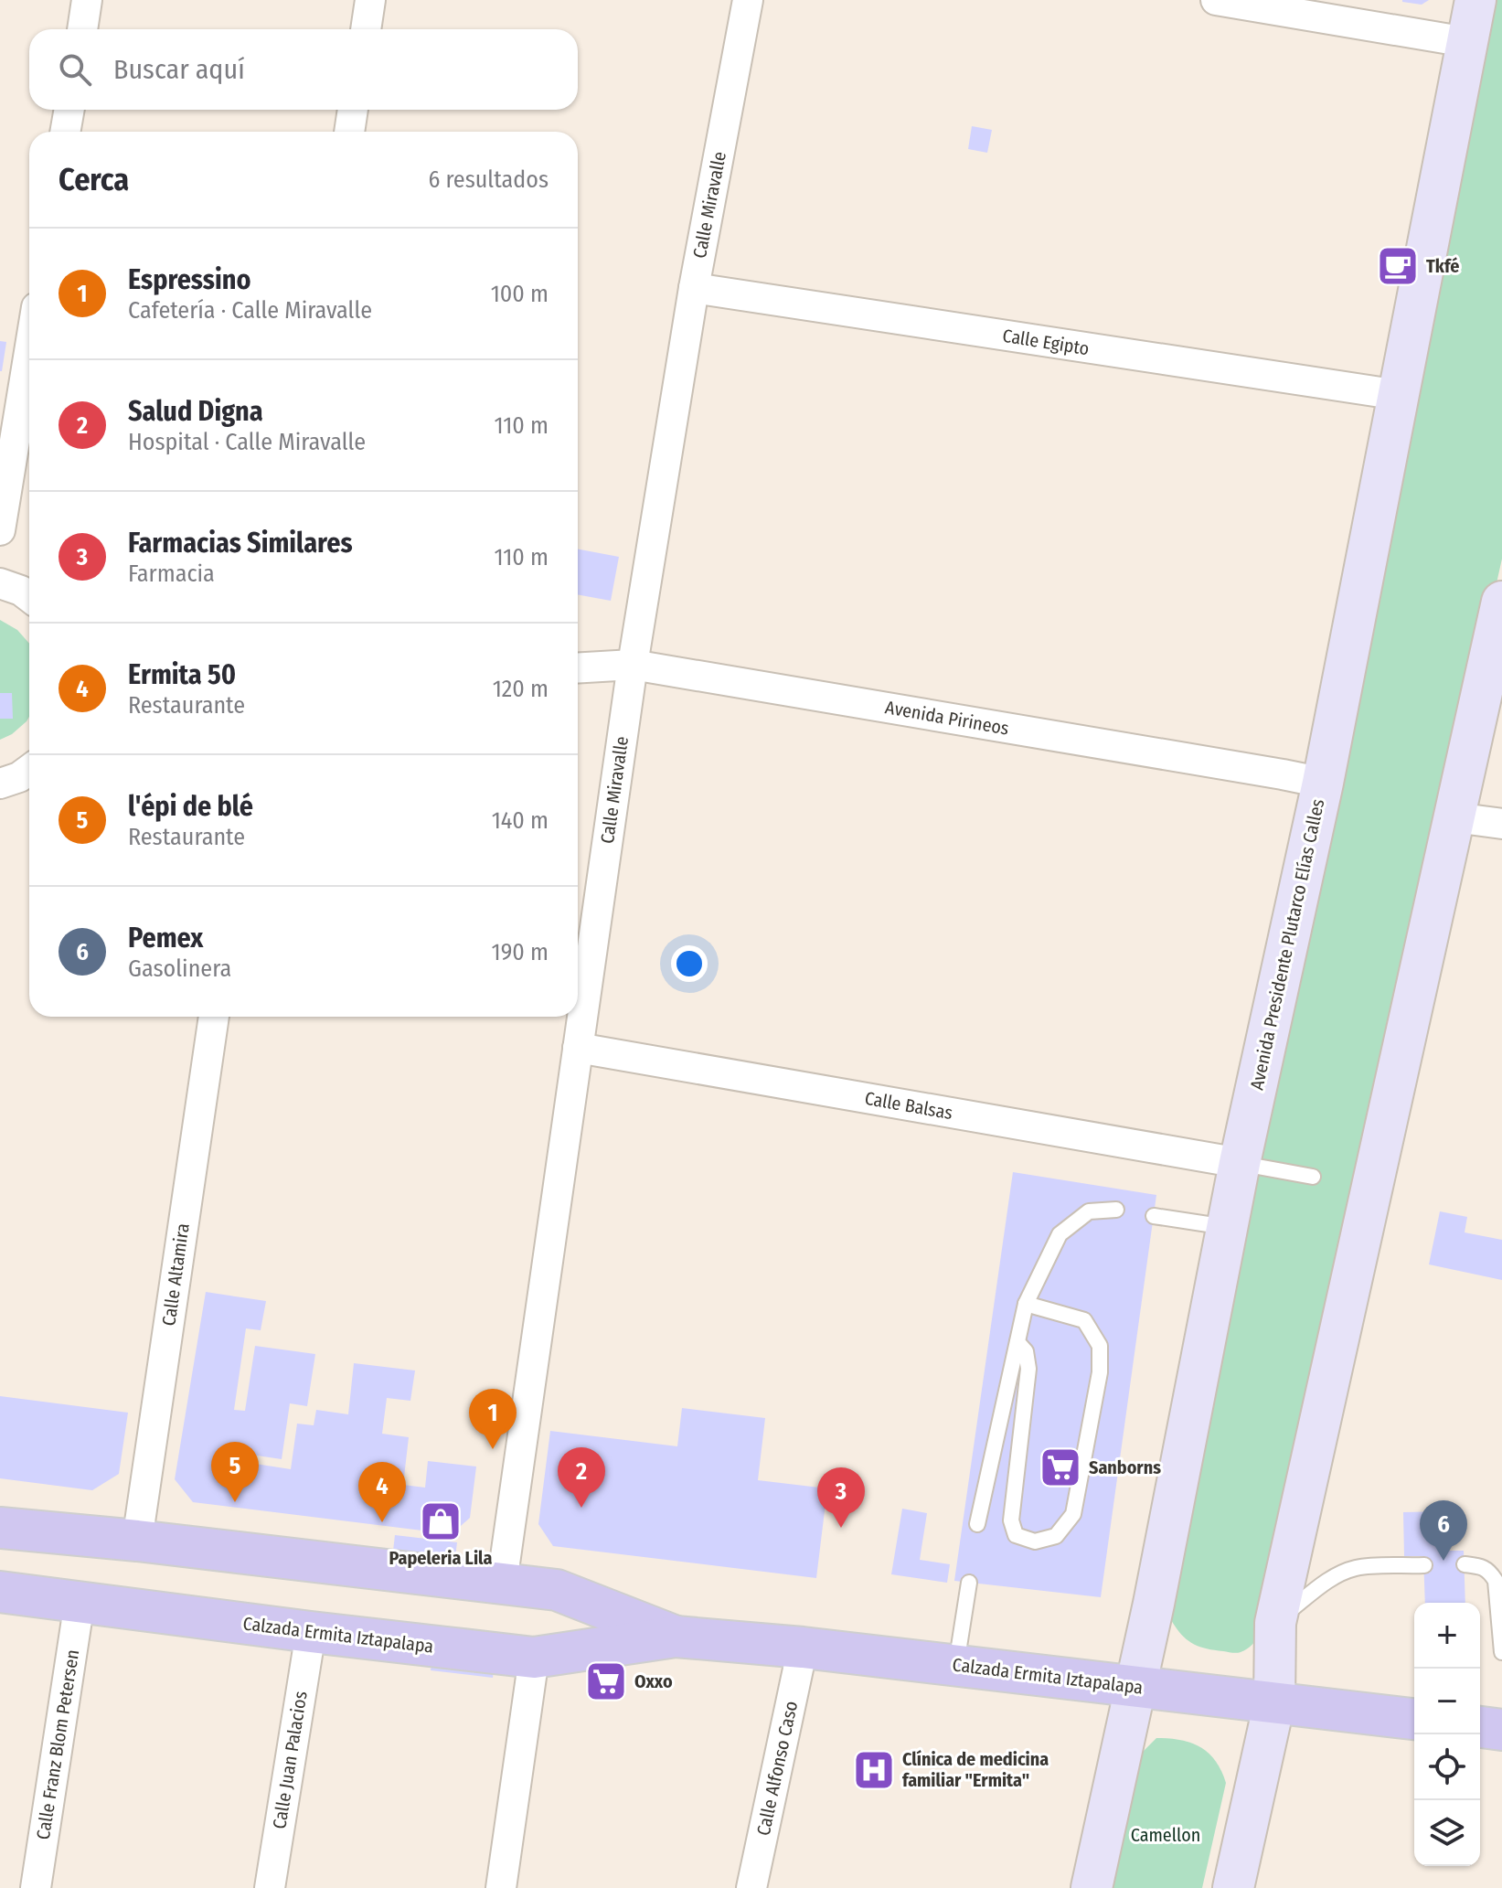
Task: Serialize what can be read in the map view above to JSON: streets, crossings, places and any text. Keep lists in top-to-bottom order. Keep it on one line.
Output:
{"streets":{"main road":["Avenida Presidente Plutarco Elías Calles","Calzada Ermita Iztapalapa"],"street":["Calle Miravalle","Calle Egipto","Avenida Pirineos","Calle Balsas","Calle Altamira","Calle Franz Blom Petersen","Calle Juan Palacios","Calle Alfonso Caso"]},"crossings":[["Calle Miravalle","Calle Egipto"],["Calle Miravalle","Avenida Pirineos"],["Calle Miravalle","Calle Balsas"],["Calle Miravalle","Calzada Ermita Iztapalapa"],["Calle Egipto","Avenida Presidente Plutarco Elías Calles"],["Avenida Pirineos","Avenida Presidente Plutarco Elías Calles"],["Avenida Presidente Plutarco Elías Calles","Calle Balsas"],["Avenida Presidente Plutarco Elías Calles","Calzada Ermita Iztapalapa"],["Calle Altamira","Calzada Ermita Iztapalapa"],["Calzada Ermita Iztapalapa","Calle Franz Blom Petersen"],["Calzada Ermita Iztapalapa","Calle Juan Palacios"],["Calzada Ermita Iztapalapa","Calle Alfonso Caso"]],"parks":["Camellon"],"places":{"cafe":["Tkfé"],"supermarket":["Sanborns","Oxxo"],"shop":["Papeleria Lila"],"hospital":["Clínica de medicina familiar \"Ermita\""]},"page":{"search":"Buscar aquí","heading":["Cerca","6 resultados"],"list":[{"mark":"1","name":"Espressino","note":"Cafetería · Calle Miravalle","value":"100 m"},{"mark":"2","name":"Salud Digna","note":"Hospital · Calle Miravalle","value":"110 m"},{"mark":"3","name":"Farmacias Similares","note":"Farmacia","value":"110 m"},{"mark":"4","name":"Ermita 50","note":"Restaurante","value":"120 m"},{"mark":"5","name":"l'épi de blé","note":"Restaurante","value":"140 m"},{"mark":"6","name":"Pemex","note":"Gasolinera","value":"190 m"}],"pins":["1","5","2","4","3","6"],"map_buttons":["+","−"]}}
